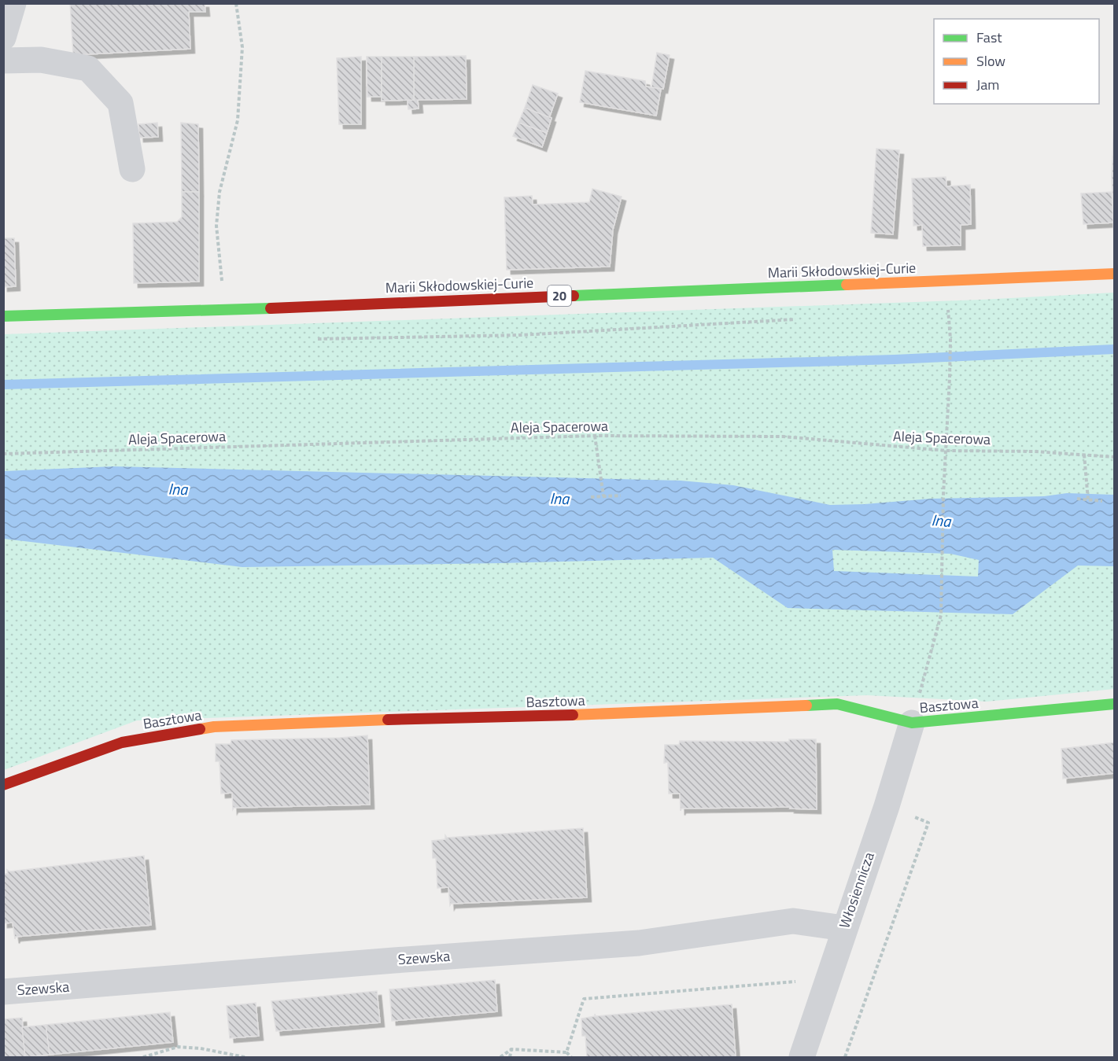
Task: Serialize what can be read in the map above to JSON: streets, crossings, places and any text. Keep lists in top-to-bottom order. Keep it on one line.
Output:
{"streets":{"street":["Marii Skłodowskiej-Curie","20","Basztowa","Włosiennicza","Szewska"],"path":["Aleja Spacerowa"]},"crossings":[["Basztowa","Włosiennicza"],["Włosiennicza","Szewska"]],"water":["Ina"],"legend":["Fast","Slow","Jam"]}
